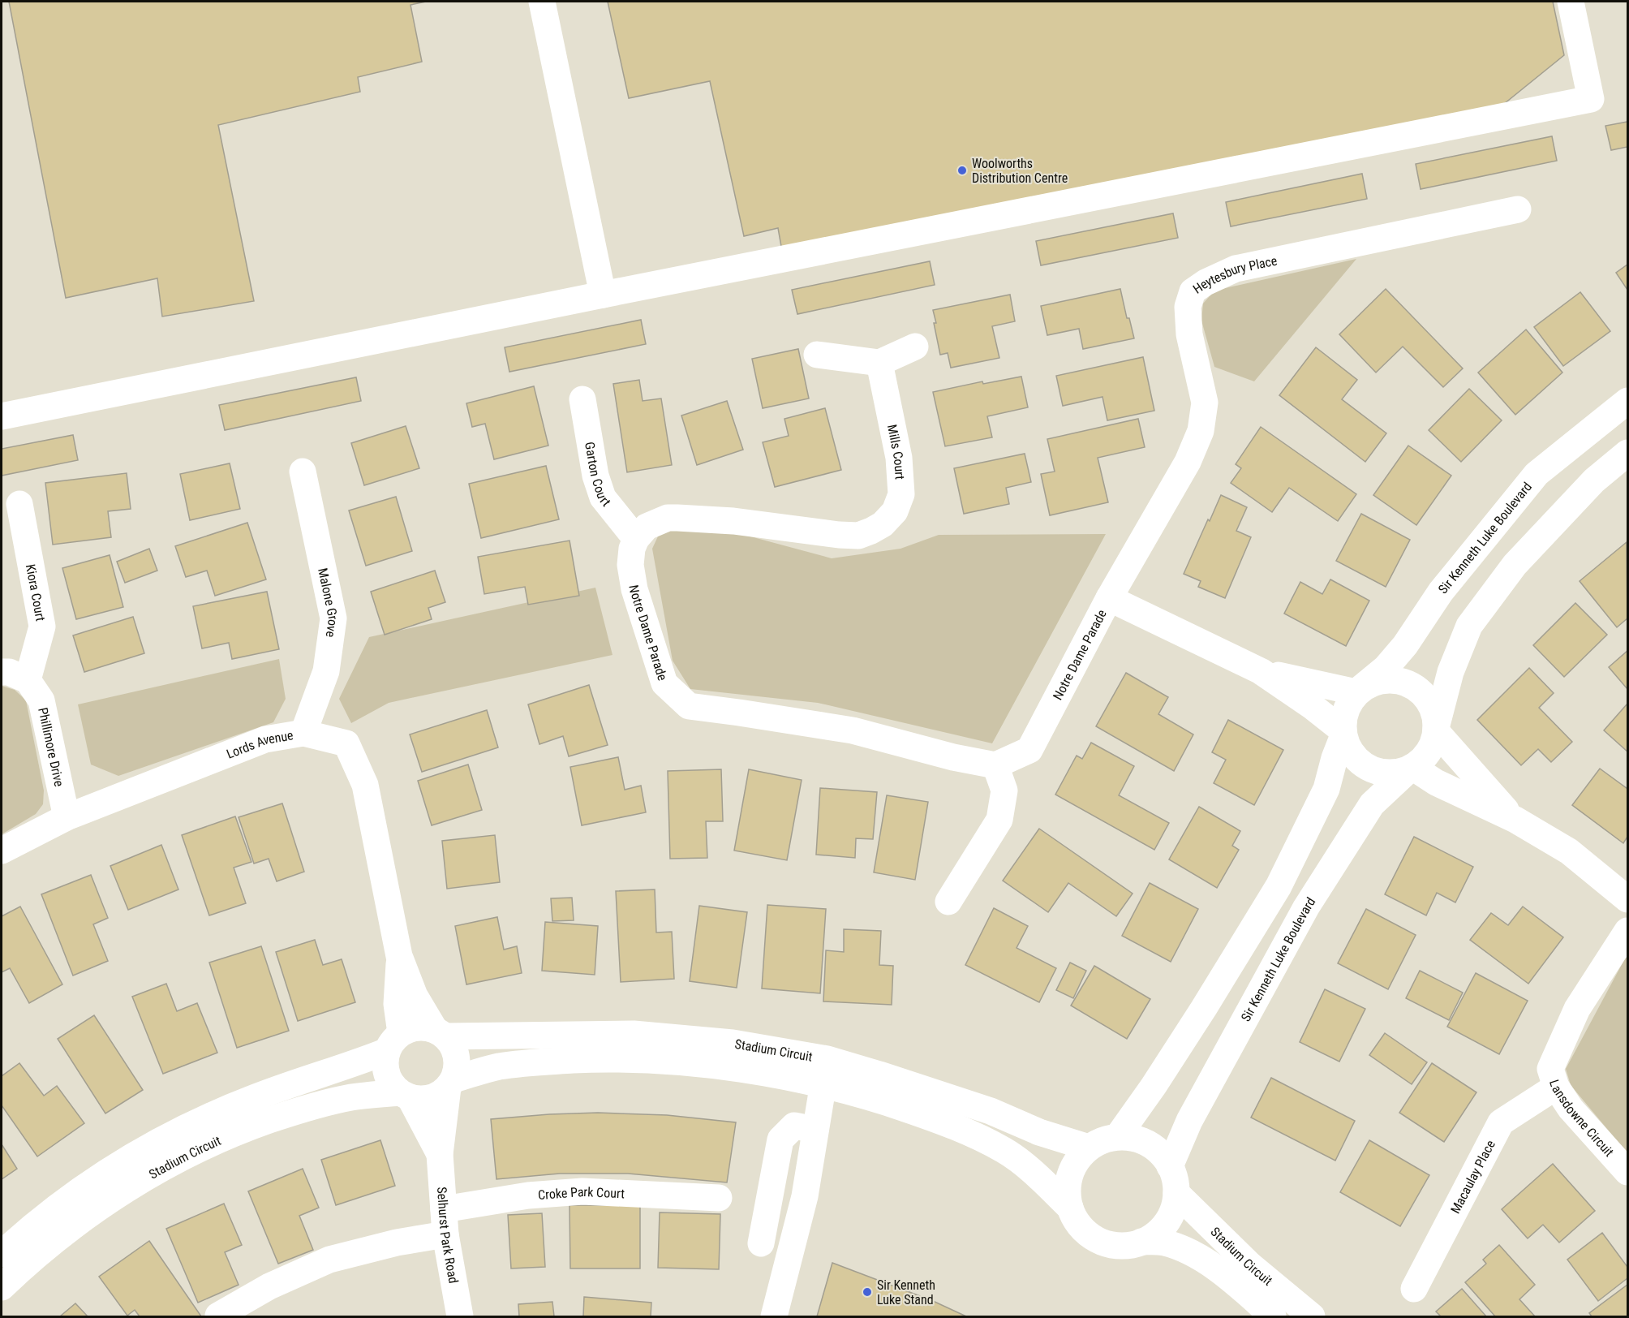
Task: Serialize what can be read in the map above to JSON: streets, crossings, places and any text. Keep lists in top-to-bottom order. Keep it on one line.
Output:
{"streets":{"street":["Heytesbury Place","Mills Court","Garton Court","Sir Kenneth Luke Boulevard","Kiora Court","Malone Grove","Notre Dame Parade","Lords Avenue","Phillimore Drive","Stadium Circuit","Lansdowne Circuit","Macaulay Place","Croke Park Court","Selhurst Park Road"]},"crossings":[["Heytesbury Place","Notre Dame Parade"],["Mills Court","Garton Court"],["Mills Court","Notre Dame Parade"],["Garton Court","Notre Dame Parade"],["Sir Kenneth Luke Boulevard","Notre Dame Parade"],["Sir Kenneth Luke Boulevard","Stadium Circuit"],["Kiora Court","Phillimore Drive"],["Malone Grove","Lords Avenue"],["Lords Avenue","Phillimore Drive"],["Stadium Circuit","Selhurst Park Road"],["Lansdowne Circuit","Macaulay Place"],["Croke Park Court","Selhurst Park Road"]],"places":["Woolworths Distribution Centre","Sir Kenneth Luke Stand"]}
